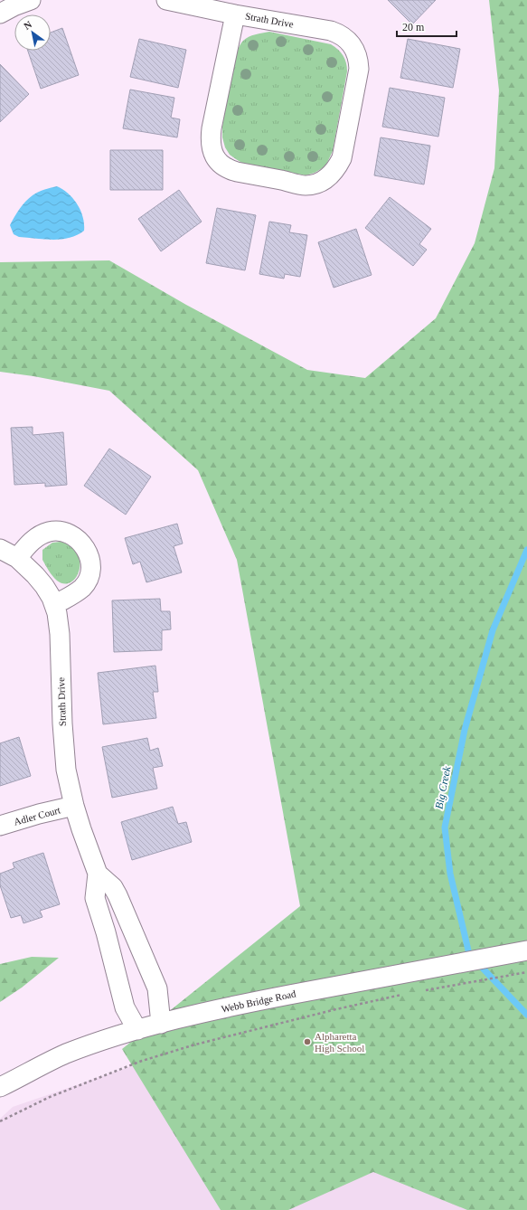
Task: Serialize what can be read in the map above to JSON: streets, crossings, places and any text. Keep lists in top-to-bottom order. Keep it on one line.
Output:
{"streets":{"street":["Strath Drive","Adler Court","Webb Bridge Road"]},"crossings":[["Strath Drive","Adler Court"],["Strath Drive","Webb Bridge Road"]],"water":["Big Creek"],"places":["Alpharetta High School"],"scale_bar":"20 m","north":"top left"}
